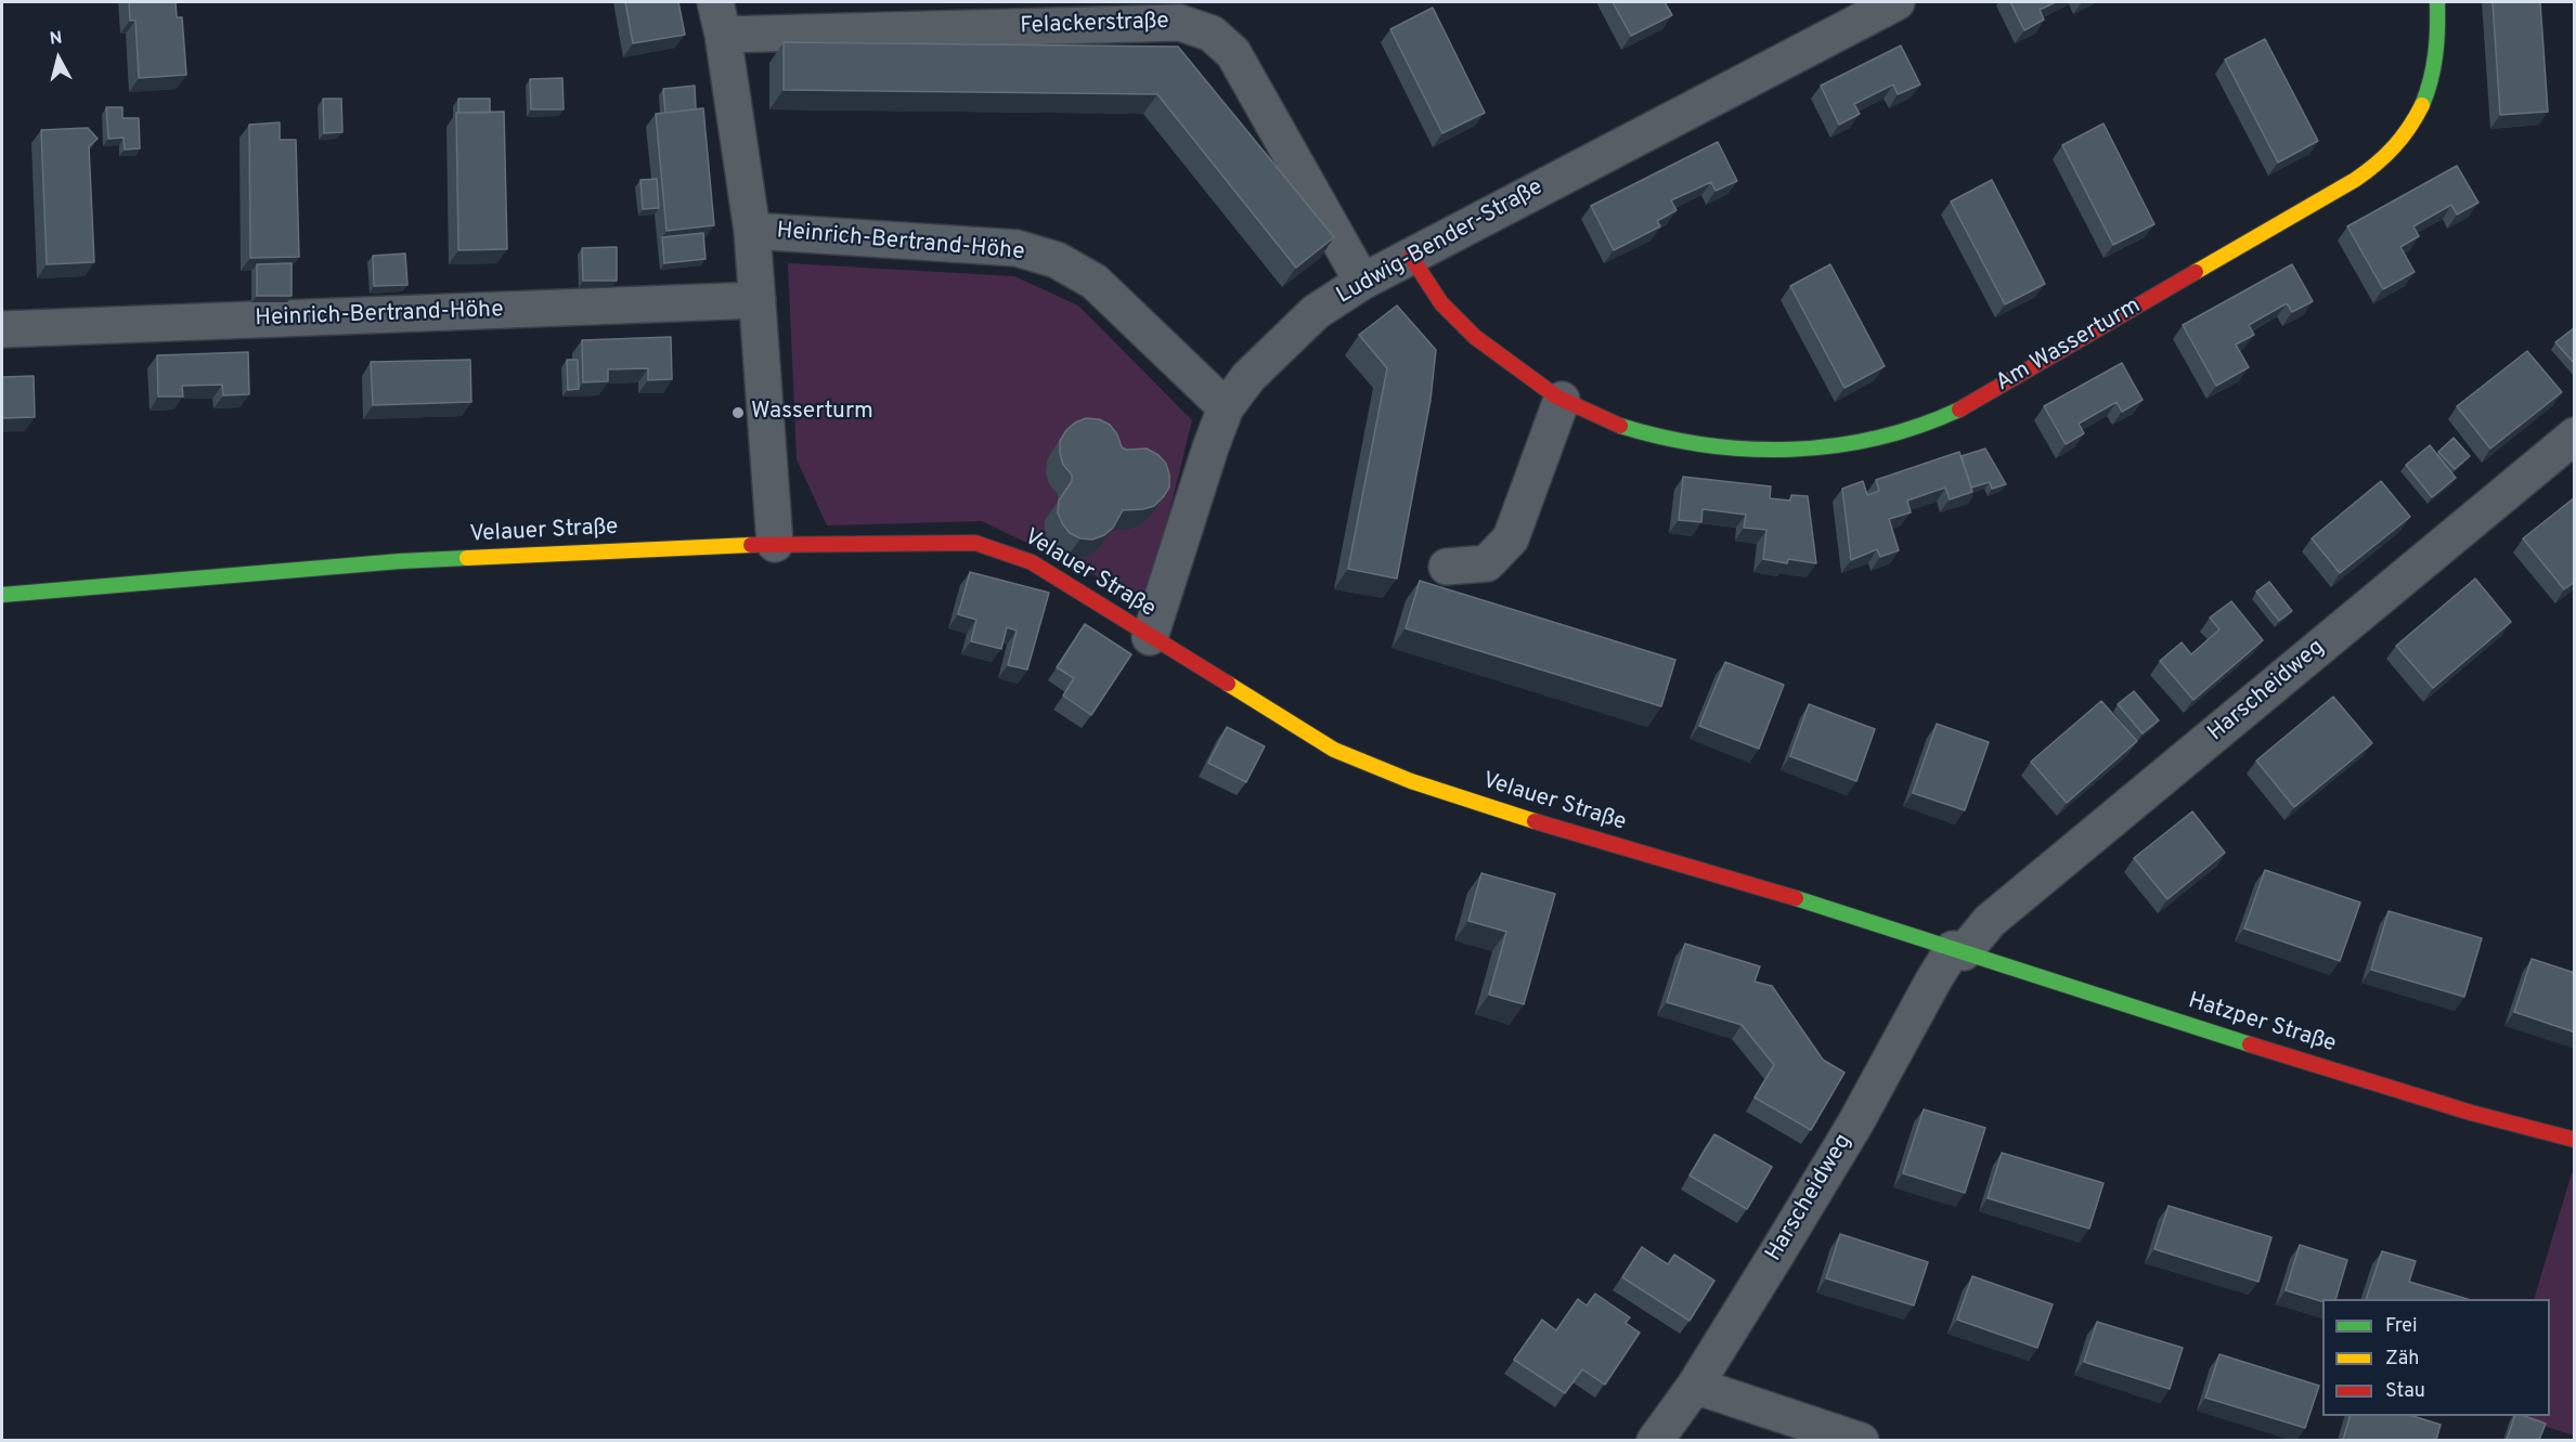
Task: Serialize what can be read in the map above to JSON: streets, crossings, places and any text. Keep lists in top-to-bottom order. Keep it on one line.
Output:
{"streets":{"main road":["Am Wasserturm","Velauer Straße","Hatzper Straße"],"street":["Felackerstraße","Heinrich-Bertrand-Höhe","Ludwig-Bender-Straße","Harscheidweg"]},"crossings":[["Felackerstraße","Heinrich-Bertrand-Höhe"],["Felackerstraße","Ludwig-Bender-Straße"],["Felackerstraße","Velauer Straße"],["Heinrich-Bertrand-Höhe","Ludwig-Bender-Straße"],["Ludwig-Bender-Straße","Am Wasserturm"],["Ludwig-Bender-Straße","Velauer Straße"],["Velauer Straße","Harscheidweg"],["Velauer Straße","Hatzper Straße"],["Harscheidweg","Hatzper Straße"]],"places":["Wasserturm"],"legend":["Frei","Zäh","Stau"],"north":"top"}
